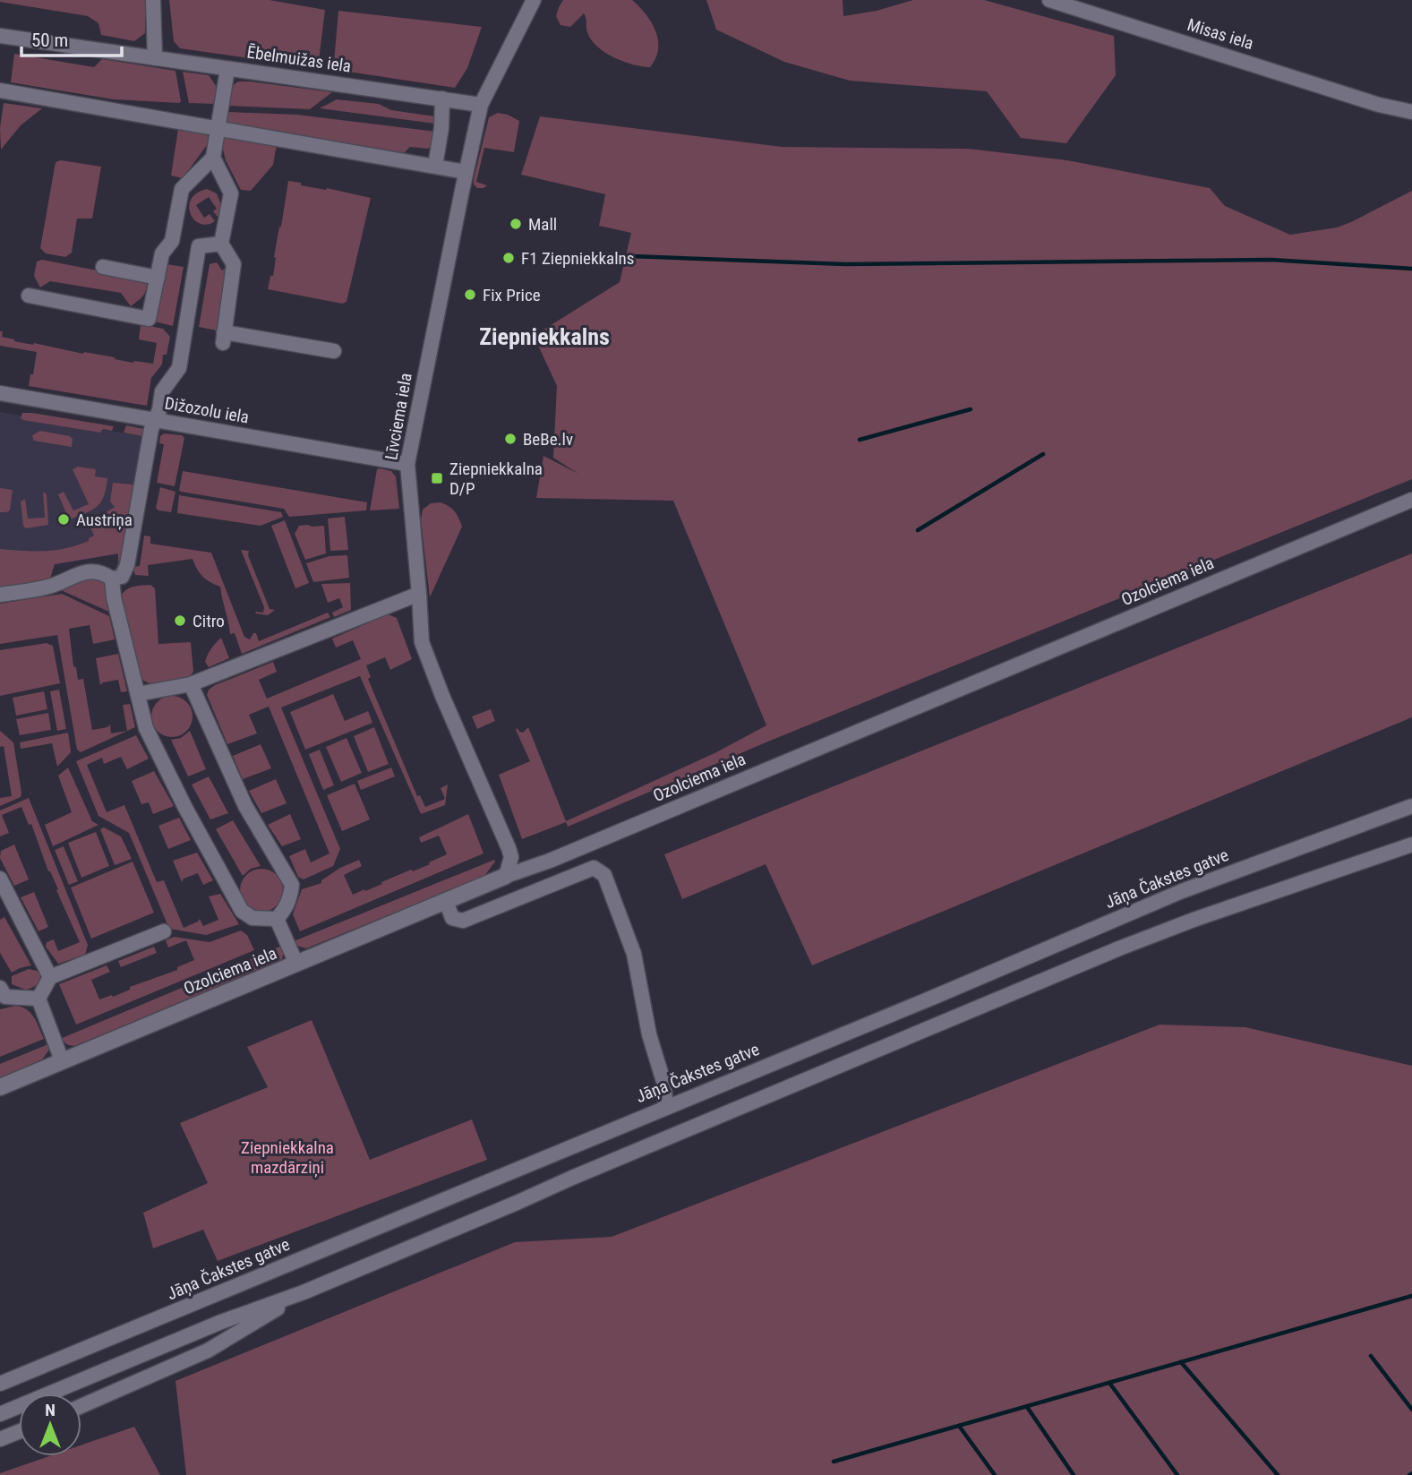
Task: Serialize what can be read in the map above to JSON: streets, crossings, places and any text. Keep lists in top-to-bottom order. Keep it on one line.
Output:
{"streets":{"street":["Misas iela","Ēbelmuižas iela","Dižozolu iela","Līvciema iela","Ozolciema iela","Jāņa Čakstes gatve"]},"crossings":[["Ēbelmuižas iela","Līvciema iela"],["Dižozolu iela","Līvciema iela"],["Līvciema iela","Ozolciema iela"]],"districts":["Ziepniekkalns"],"parks":["Ziepniekkalna mazdārziņi"],"places":{"other":["Mall","F1 Ziepniekkalns","Fix Price","BeBe.lv","Austriņa","Citro"],"transit":["Ziepniekkalna D/P"]},"scale_bar":"50 m","north":"top"}
